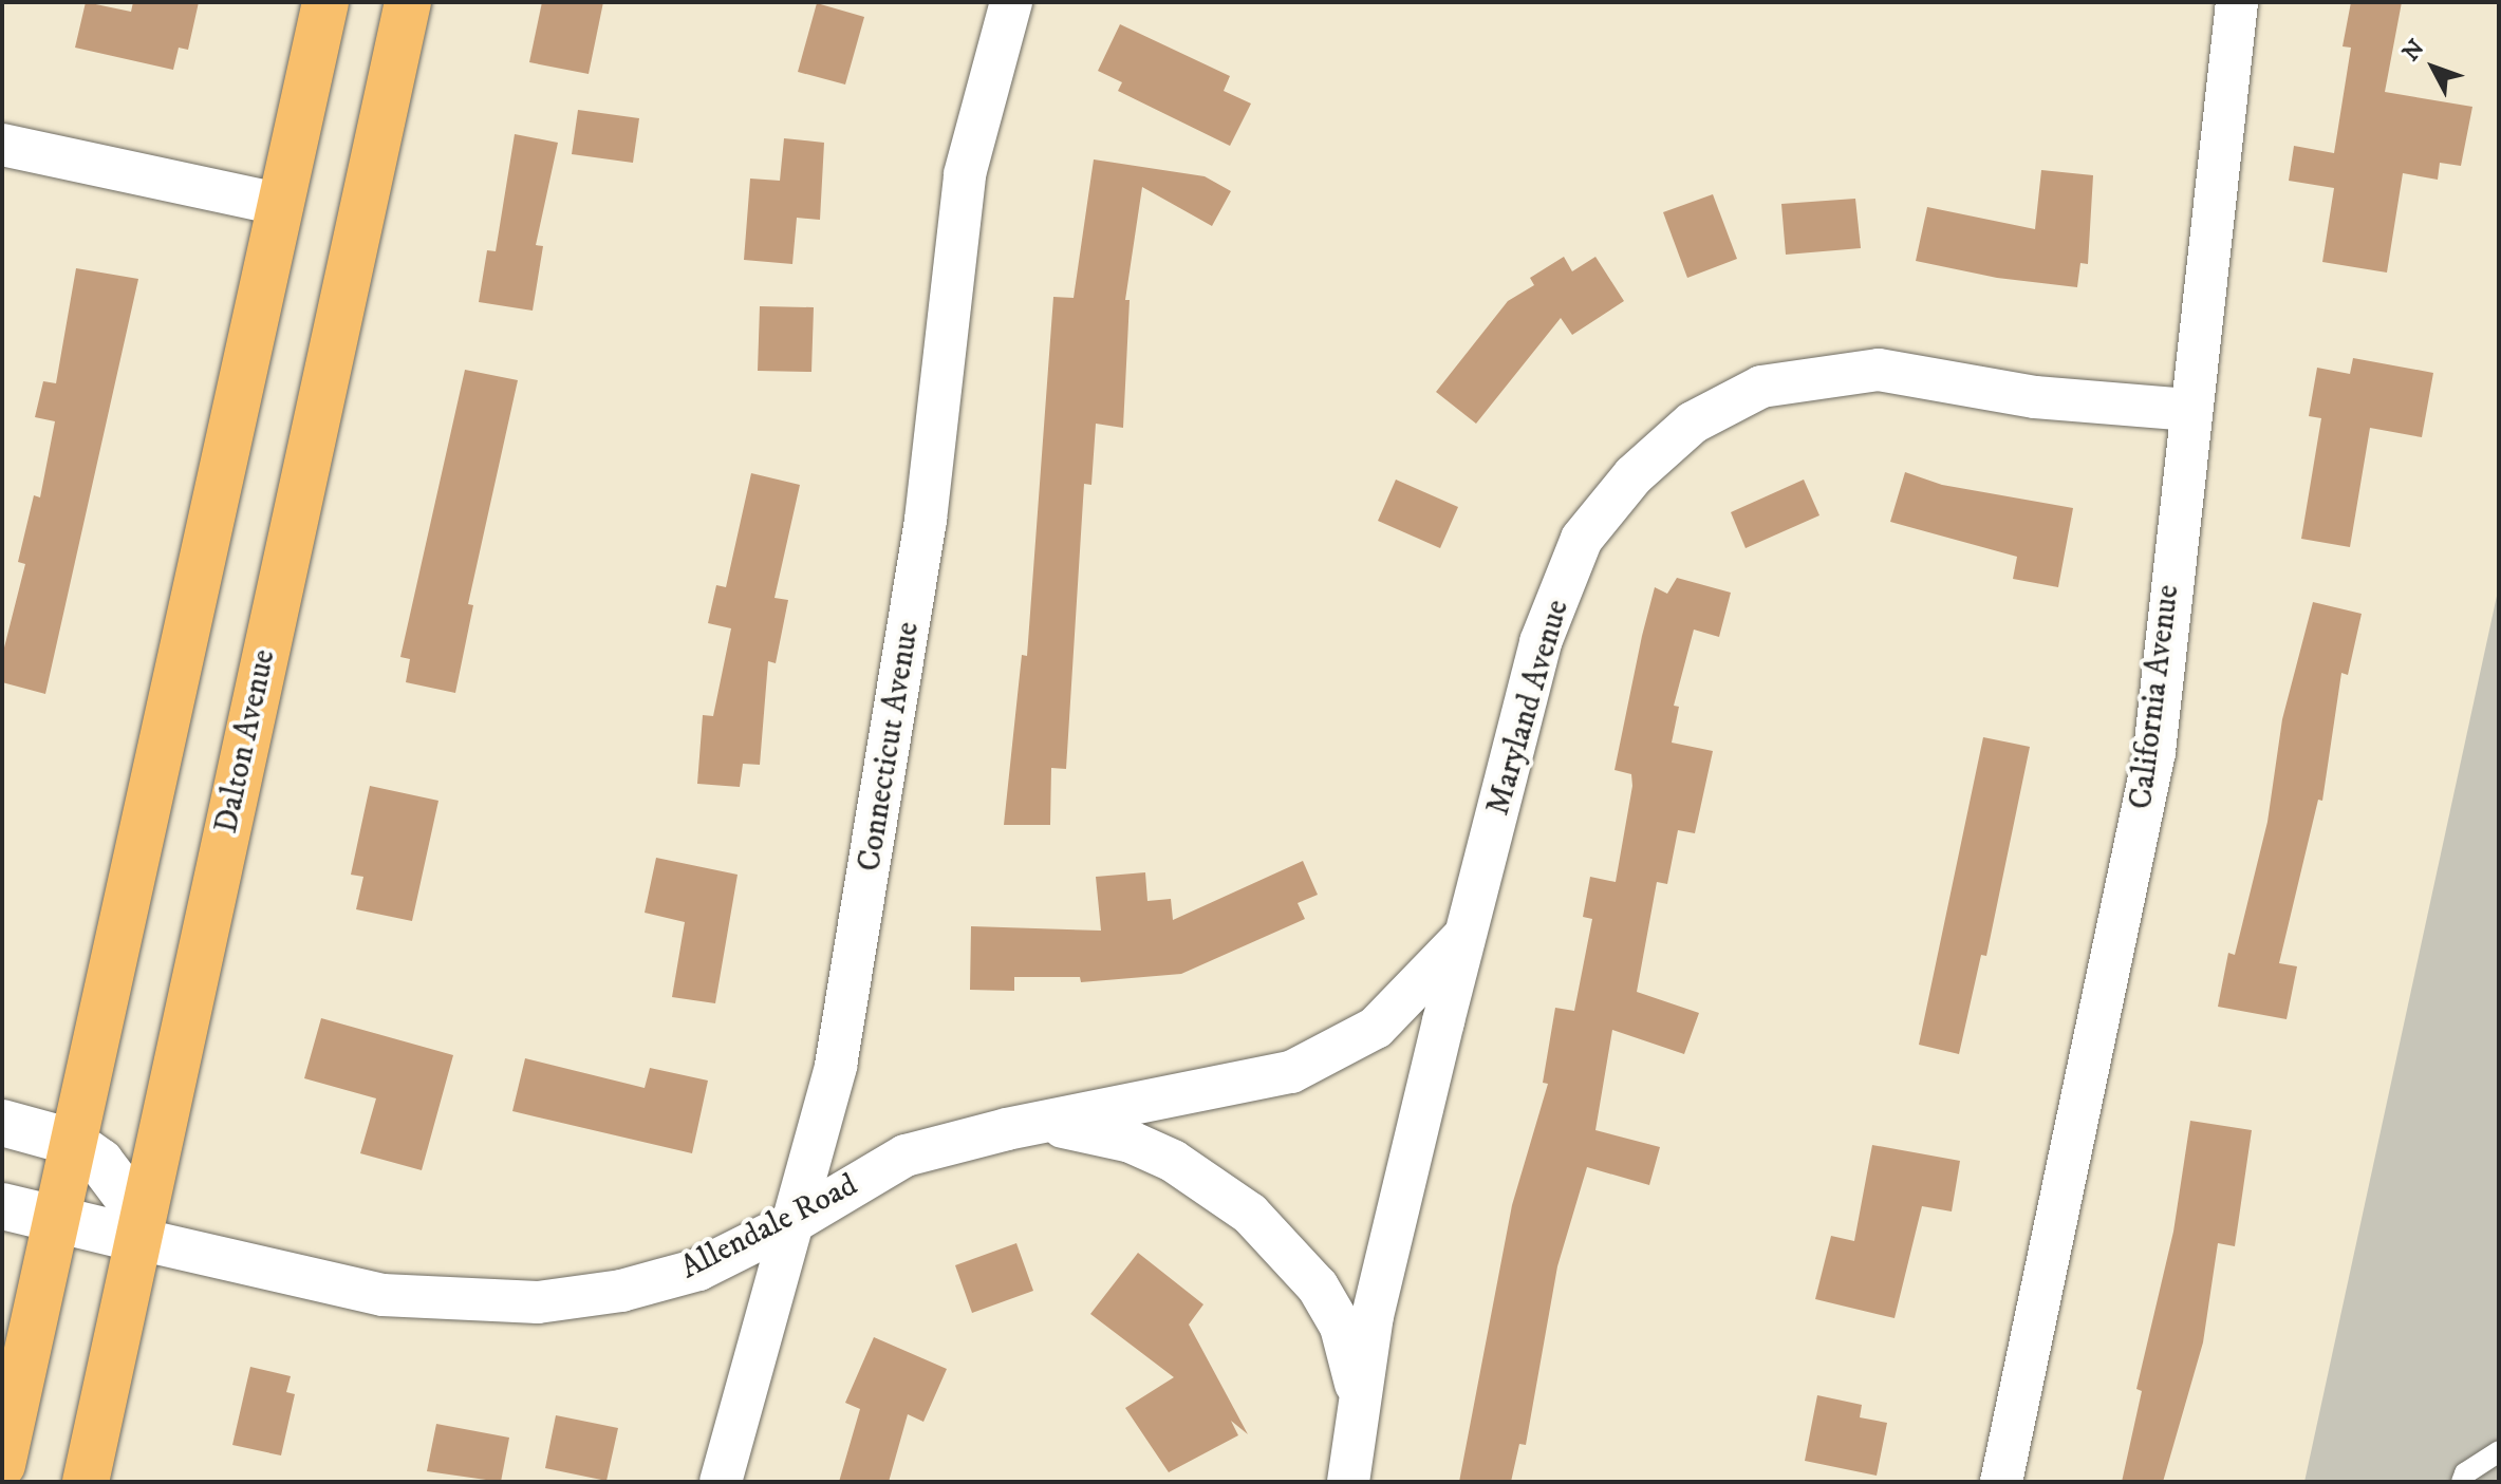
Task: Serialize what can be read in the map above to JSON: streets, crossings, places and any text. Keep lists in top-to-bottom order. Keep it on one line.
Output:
{"streets":{"main road":["Dalton Avenue"],"street":["California Avenue","Maryland Avenue","Connecticut Avenue","Allendale Road"]},"crossings":[["California Avenue","Maryland Avenue"],["Maryland Avenue","Allendale Road"],["Dalton Avenue","Allendale Road"],["Connecticut Avenue","Allendale Road"]],"north":"top left"}
